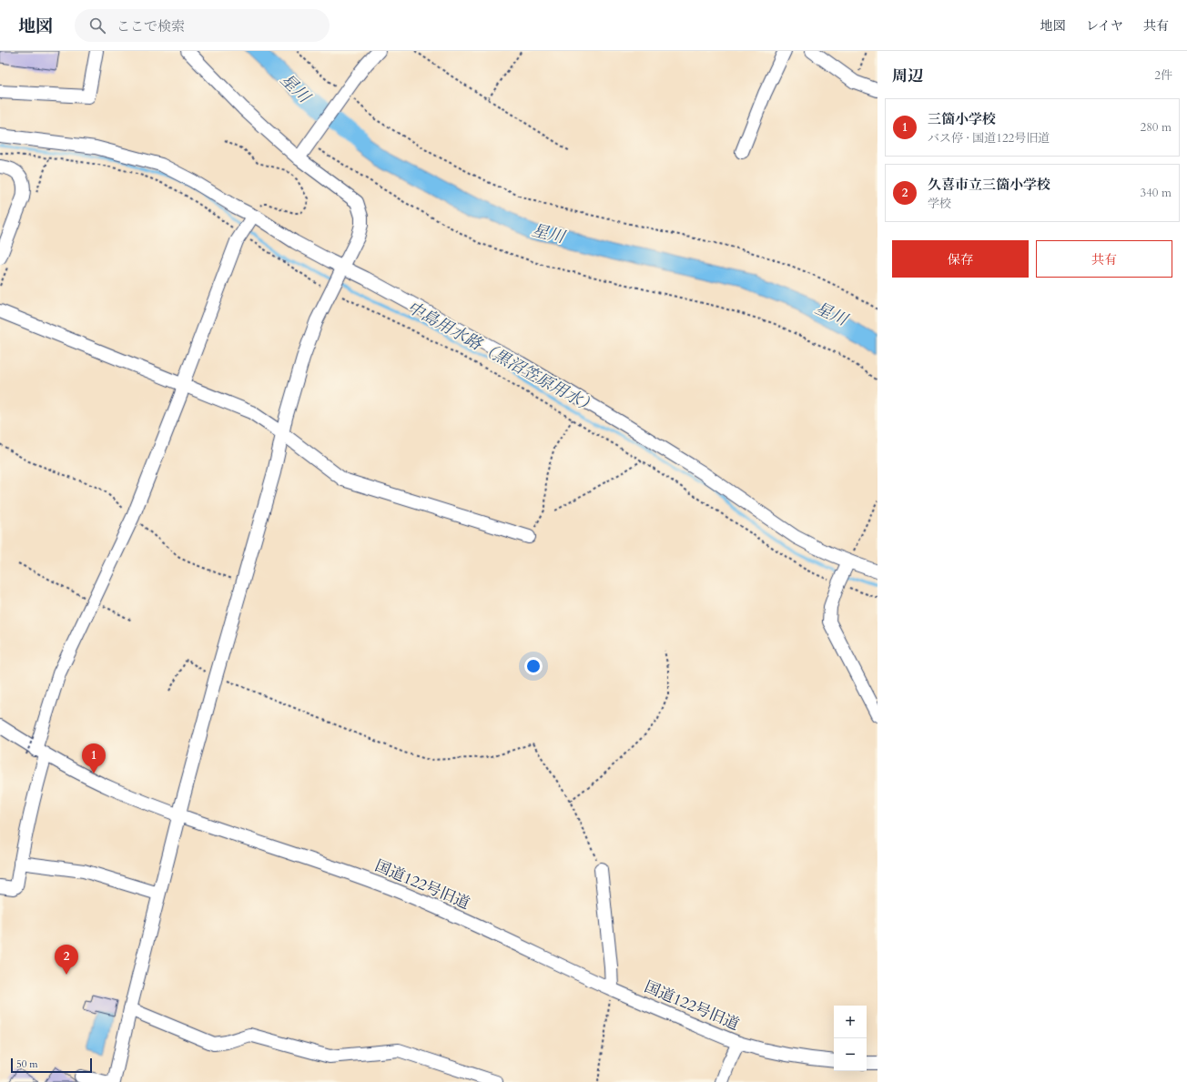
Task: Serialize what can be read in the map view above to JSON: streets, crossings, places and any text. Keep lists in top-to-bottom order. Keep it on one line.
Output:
{"streets":{"street":["国道122号旧道"]},"water":["星川","中島用水路（黒沼笠原用水）"],"scale_bar":"50 m","page":{"header":"地図","search":"ここで検索","nav":["地図","レイヤ","共有"],"heading":["周辺","2件"],"list":[{"mark":"1","name":"三箇小学校","note":"バス停 · 国道122号旧道","value":"280 m"},{"mark":"2","name":"久喜市立三箇小学校","note":"学校","value":"340 m"}],"buttons":["保存","共有"],"pins":["1","2"],"map_buttons":["+","−"],"scale":"50 m"}}
